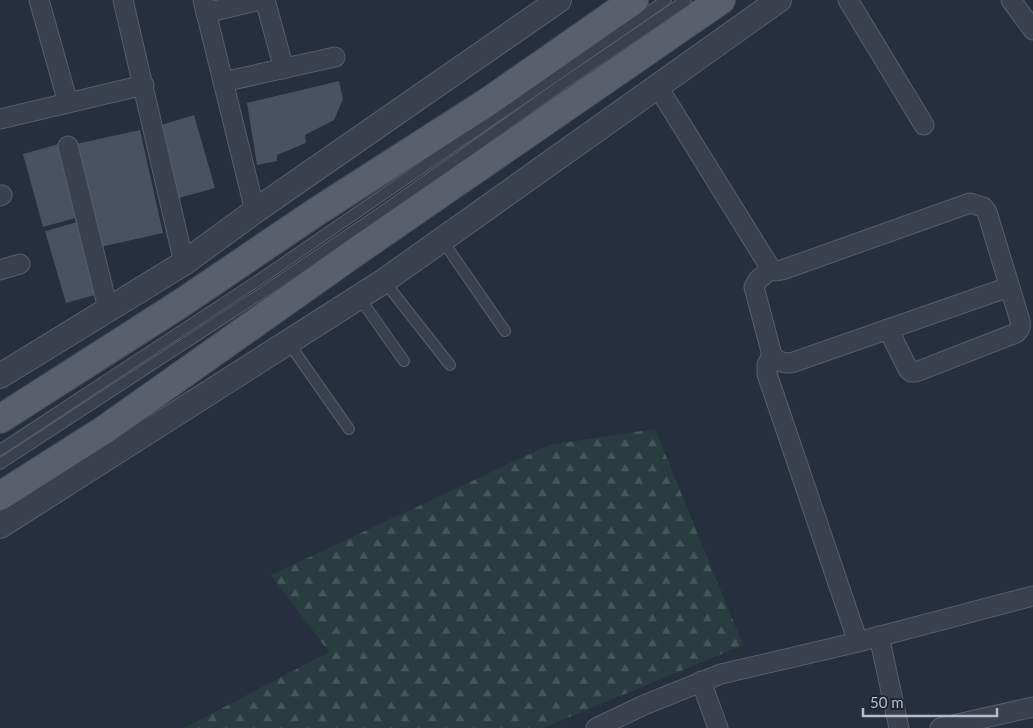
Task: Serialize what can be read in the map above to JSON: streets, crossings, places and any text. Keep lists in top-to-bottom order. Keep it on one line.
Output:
{"scale_bar":"50 m"}
